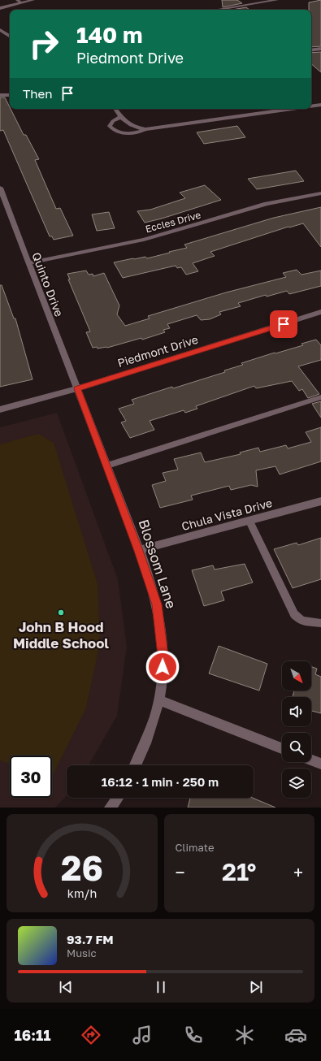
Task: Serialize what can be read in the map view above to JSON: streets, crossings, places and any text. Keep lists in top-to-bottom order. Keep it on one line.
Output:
{"streets":{"street":["Eccles Drive","Quinto Drive","Piedmont Drive","Chula Vista Drive","Blossom Lane"]},"crossings":[["Eccles Drive","Quinto Drive"],["Quinto Drive","Piedmont Drive"],["Quinto Drive","Blossom Lane"],["Piedmont Drive","Blossom Lane"],["Chula Vista Drive","Blossom Lane"]],"places":["John B Hood Middle School"],"north":"bottom right","page":{"turn":["140 m","Piedmont Drive"],"then":"Then","limit":"30","trip":"16:12 · 1 min · 250 m","tile":"Climate","heat":["−","21°","+"],"song":["93.7 FM","Music"],"tabs":"16:11","gauge":["26","km/h"]}}
